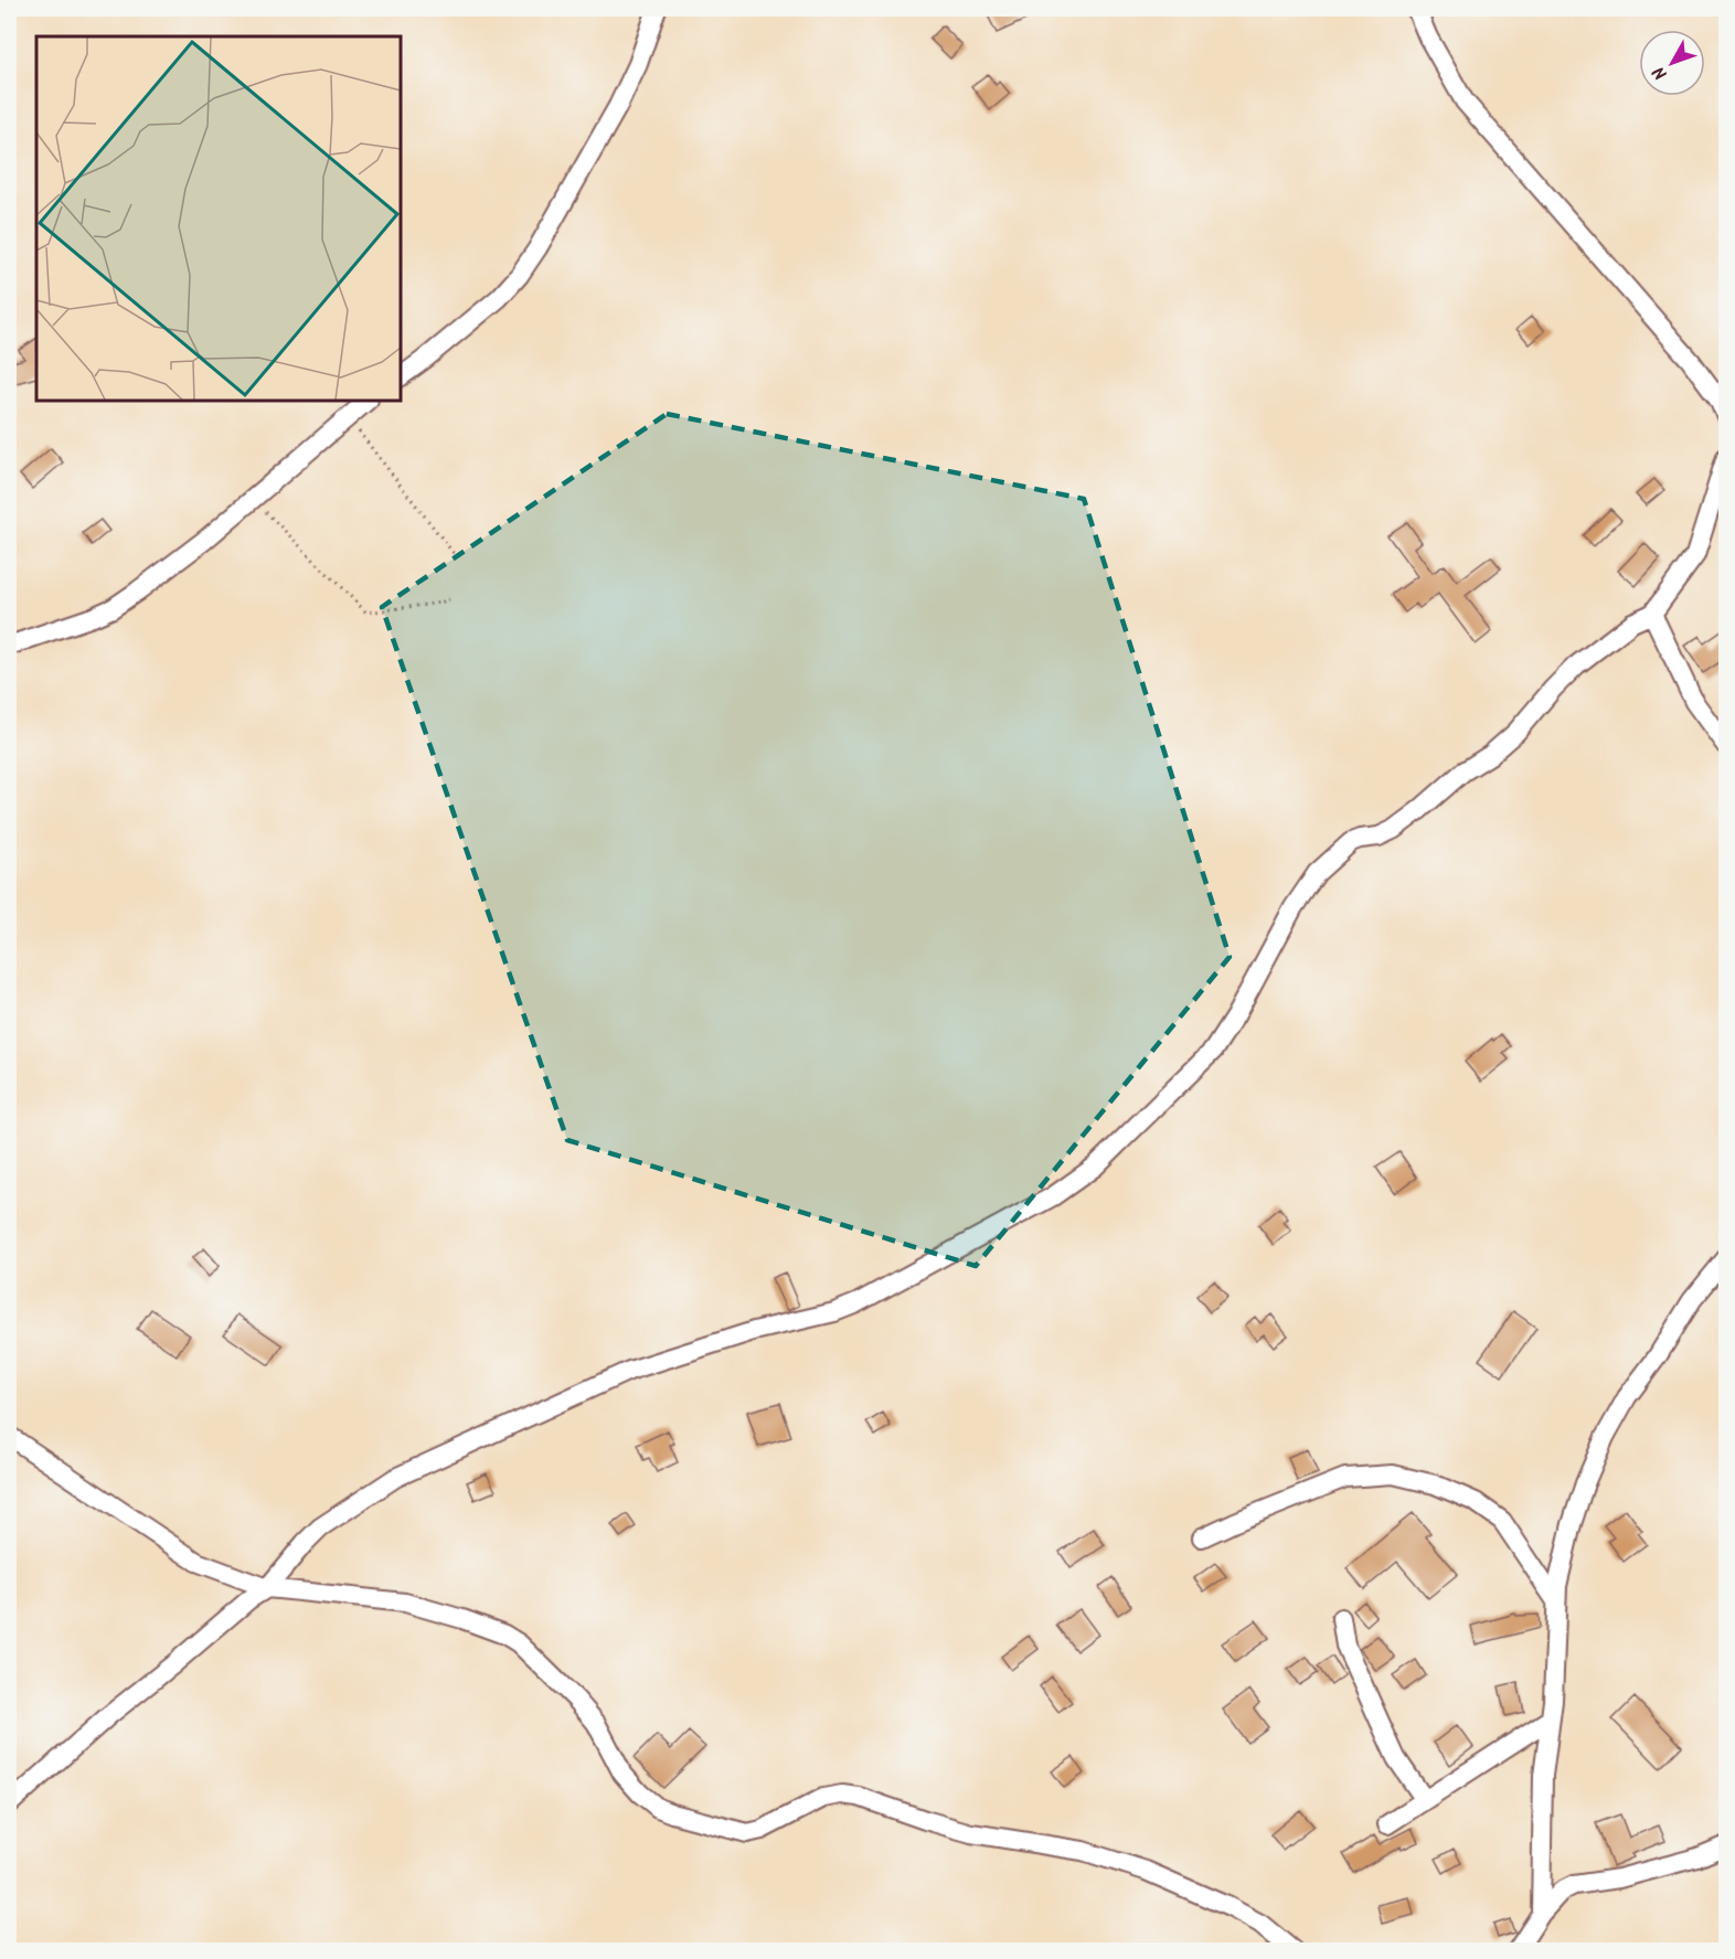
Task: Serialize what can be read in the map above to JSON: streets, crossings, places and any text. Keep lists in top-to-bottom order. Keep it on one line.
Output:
{"north":"bottom left"}
